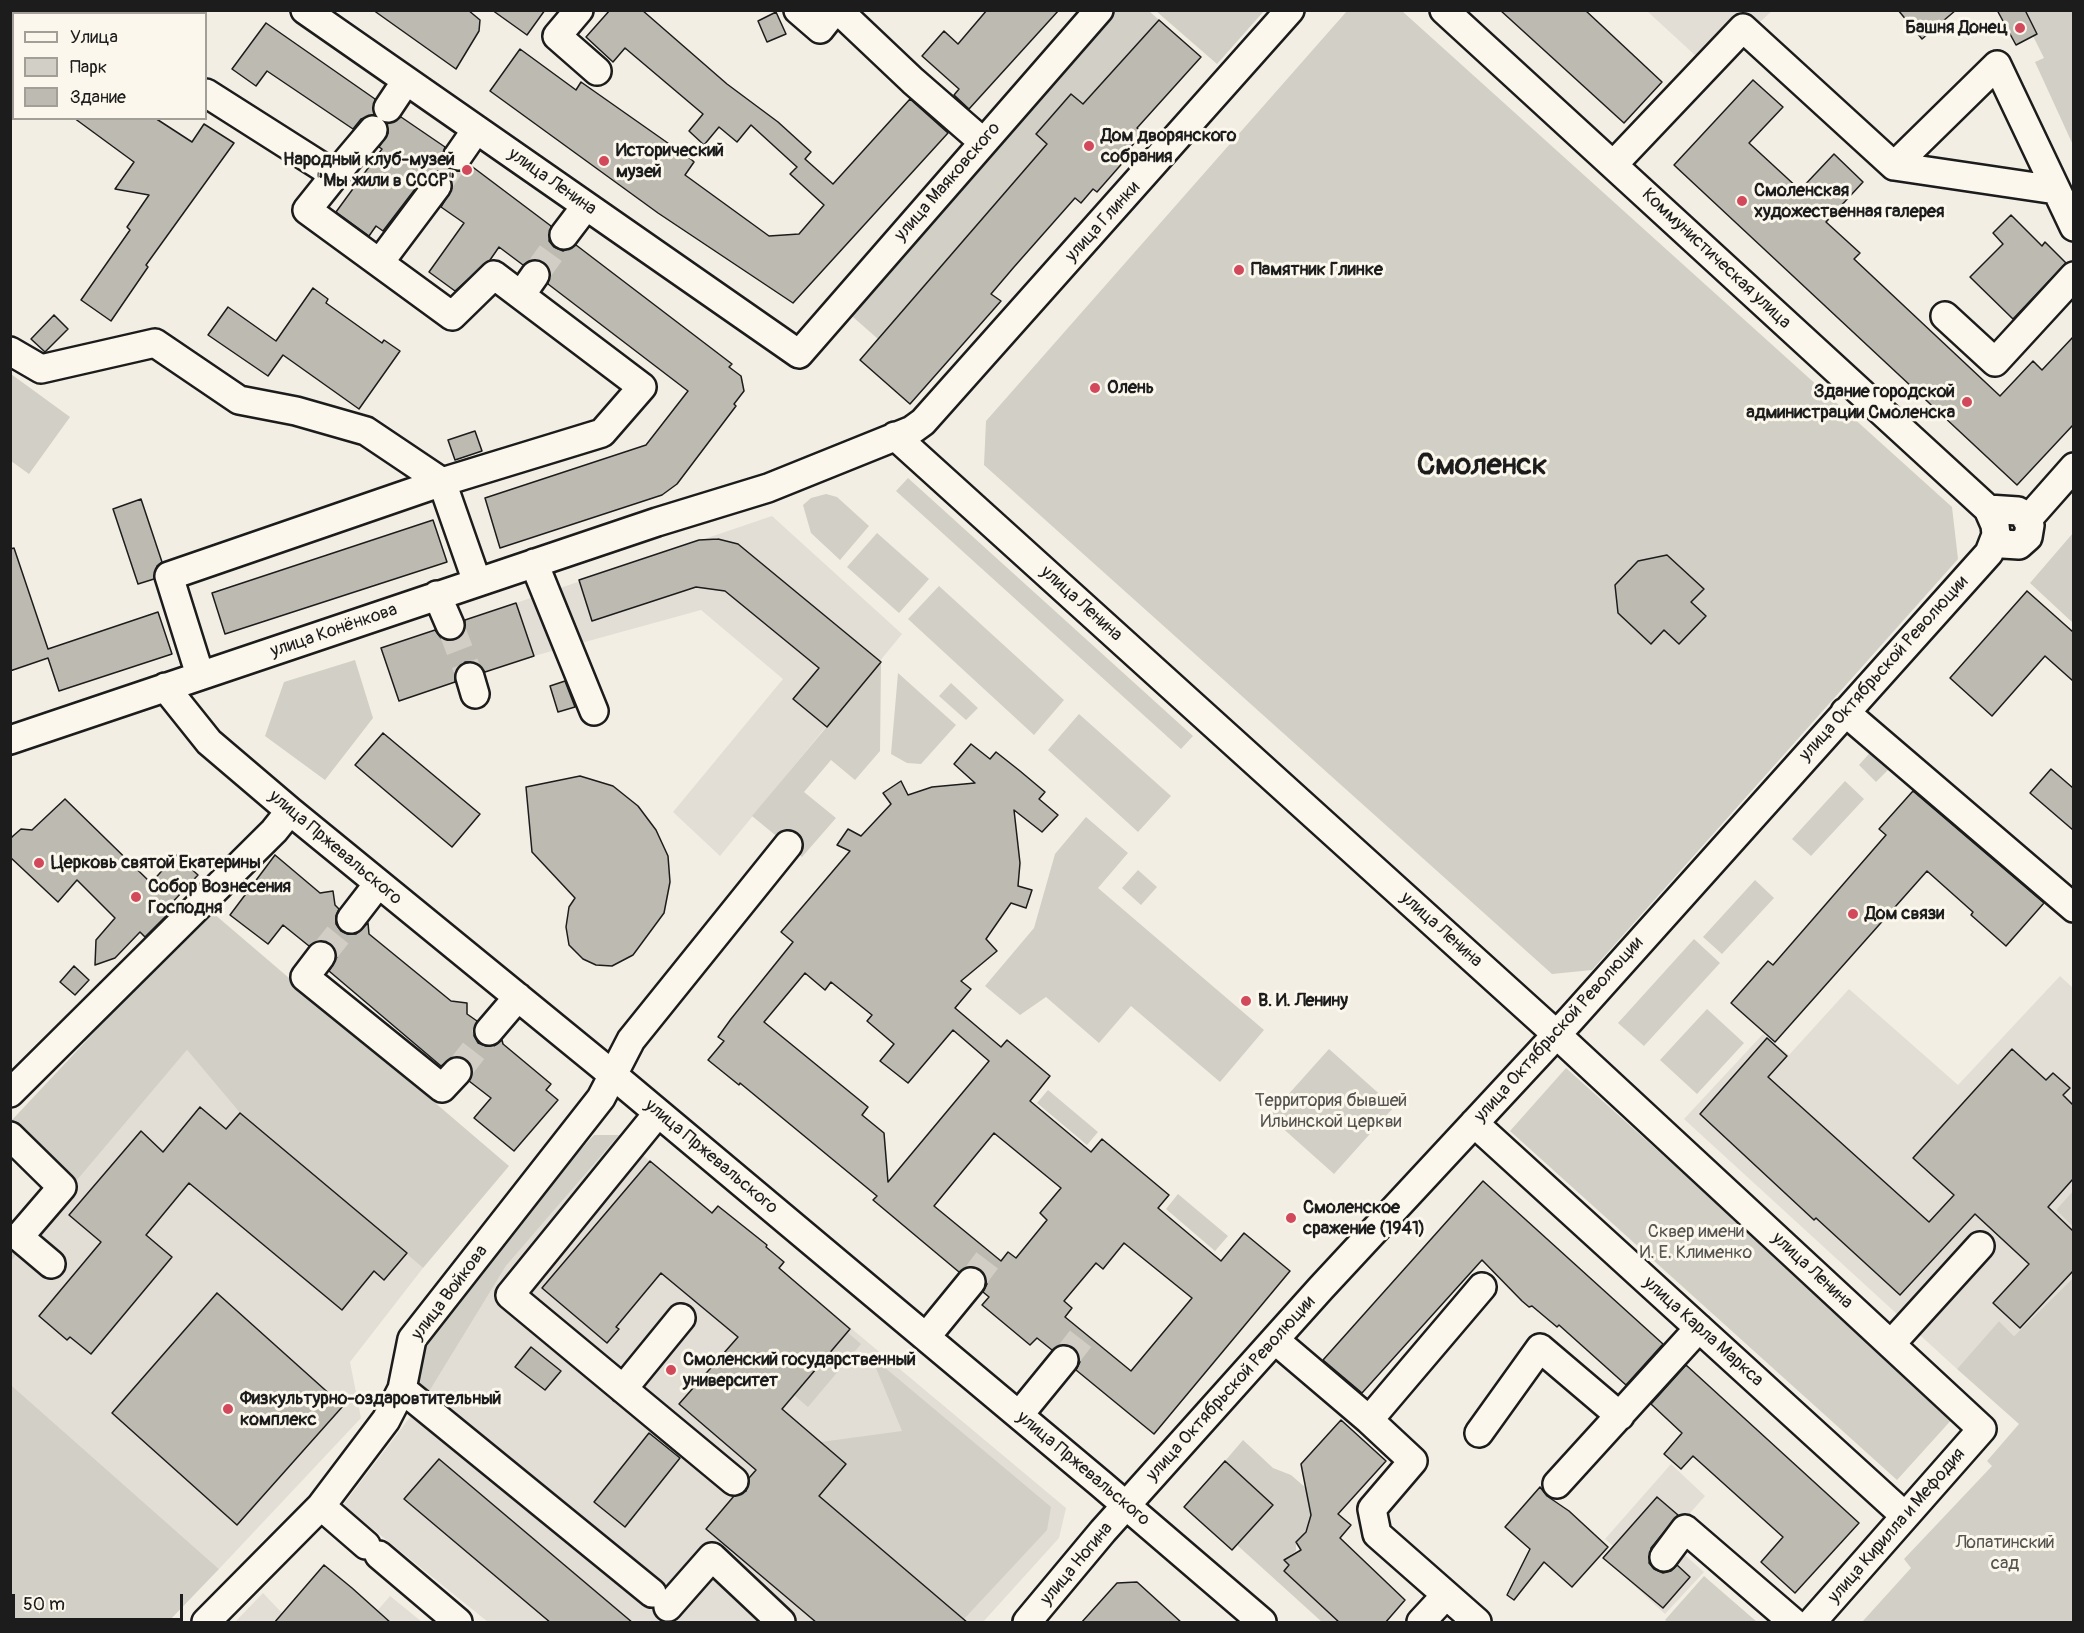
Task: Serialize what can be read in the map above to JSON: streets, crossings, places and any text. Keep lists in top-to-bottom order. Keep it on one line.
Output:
{"streets":{"street":["улица Ленина","улица Маяковского","улица Глинки","Коммунистическая улица","улица Конёнкова","улица Октябрьской Революции","улица Пржевальского","улица Войкова","улица Карла Маркса","улица Кирилла и Мефодия","улица Ногина"]},"crossings":[["улица Ленина","улица Маяковского"],["улица Ленина","улица Глинки"],["улица Ленина","улица Конёнкова"],["улица Ленина","улица Октябрьской Революции"],["улица Ленина","улица Кирилла и Мефодия"],["улица Глинки","улица Конёнкова"],["улица Конёнкова","улица Пржевальского"],["улица Октябрьской Революции","улица Пржевальского"],["улица Октябрьской Революции","улица Карла Маркса"],["улица Октябрьской Революции","улица Ногина"],["улица Пржевальского","улица Войкова"],["улица Пржевальского","улица Ногина"],["улица Карла Маркса","улица Кирилла и Мефодия"]],"districts":["Смоленск"],"parks":["Территория бывшей Ильинской церкви","Сквер имени И. Е. Клименко","Лопатинский сад"],"places":["Башня Донец","Дом дворянского собрания","Исторический музей","Народный клуб-музей \"Мы жили в СССР\"","Смоленская художественная галерея","Памятник Глинке","Олень","Здание городской администрации Смоленска","Церковь святой Екатерины","Собор Вознесения Господня","Дом связи","В. И. Ленину","Смоленское сражение (1941)","Смоленский государственный университет","Физкультурно-оздаровтительный комплекс"],"legend":["Улица","Парк","Здание"],"scale_bar":"50 m"}
